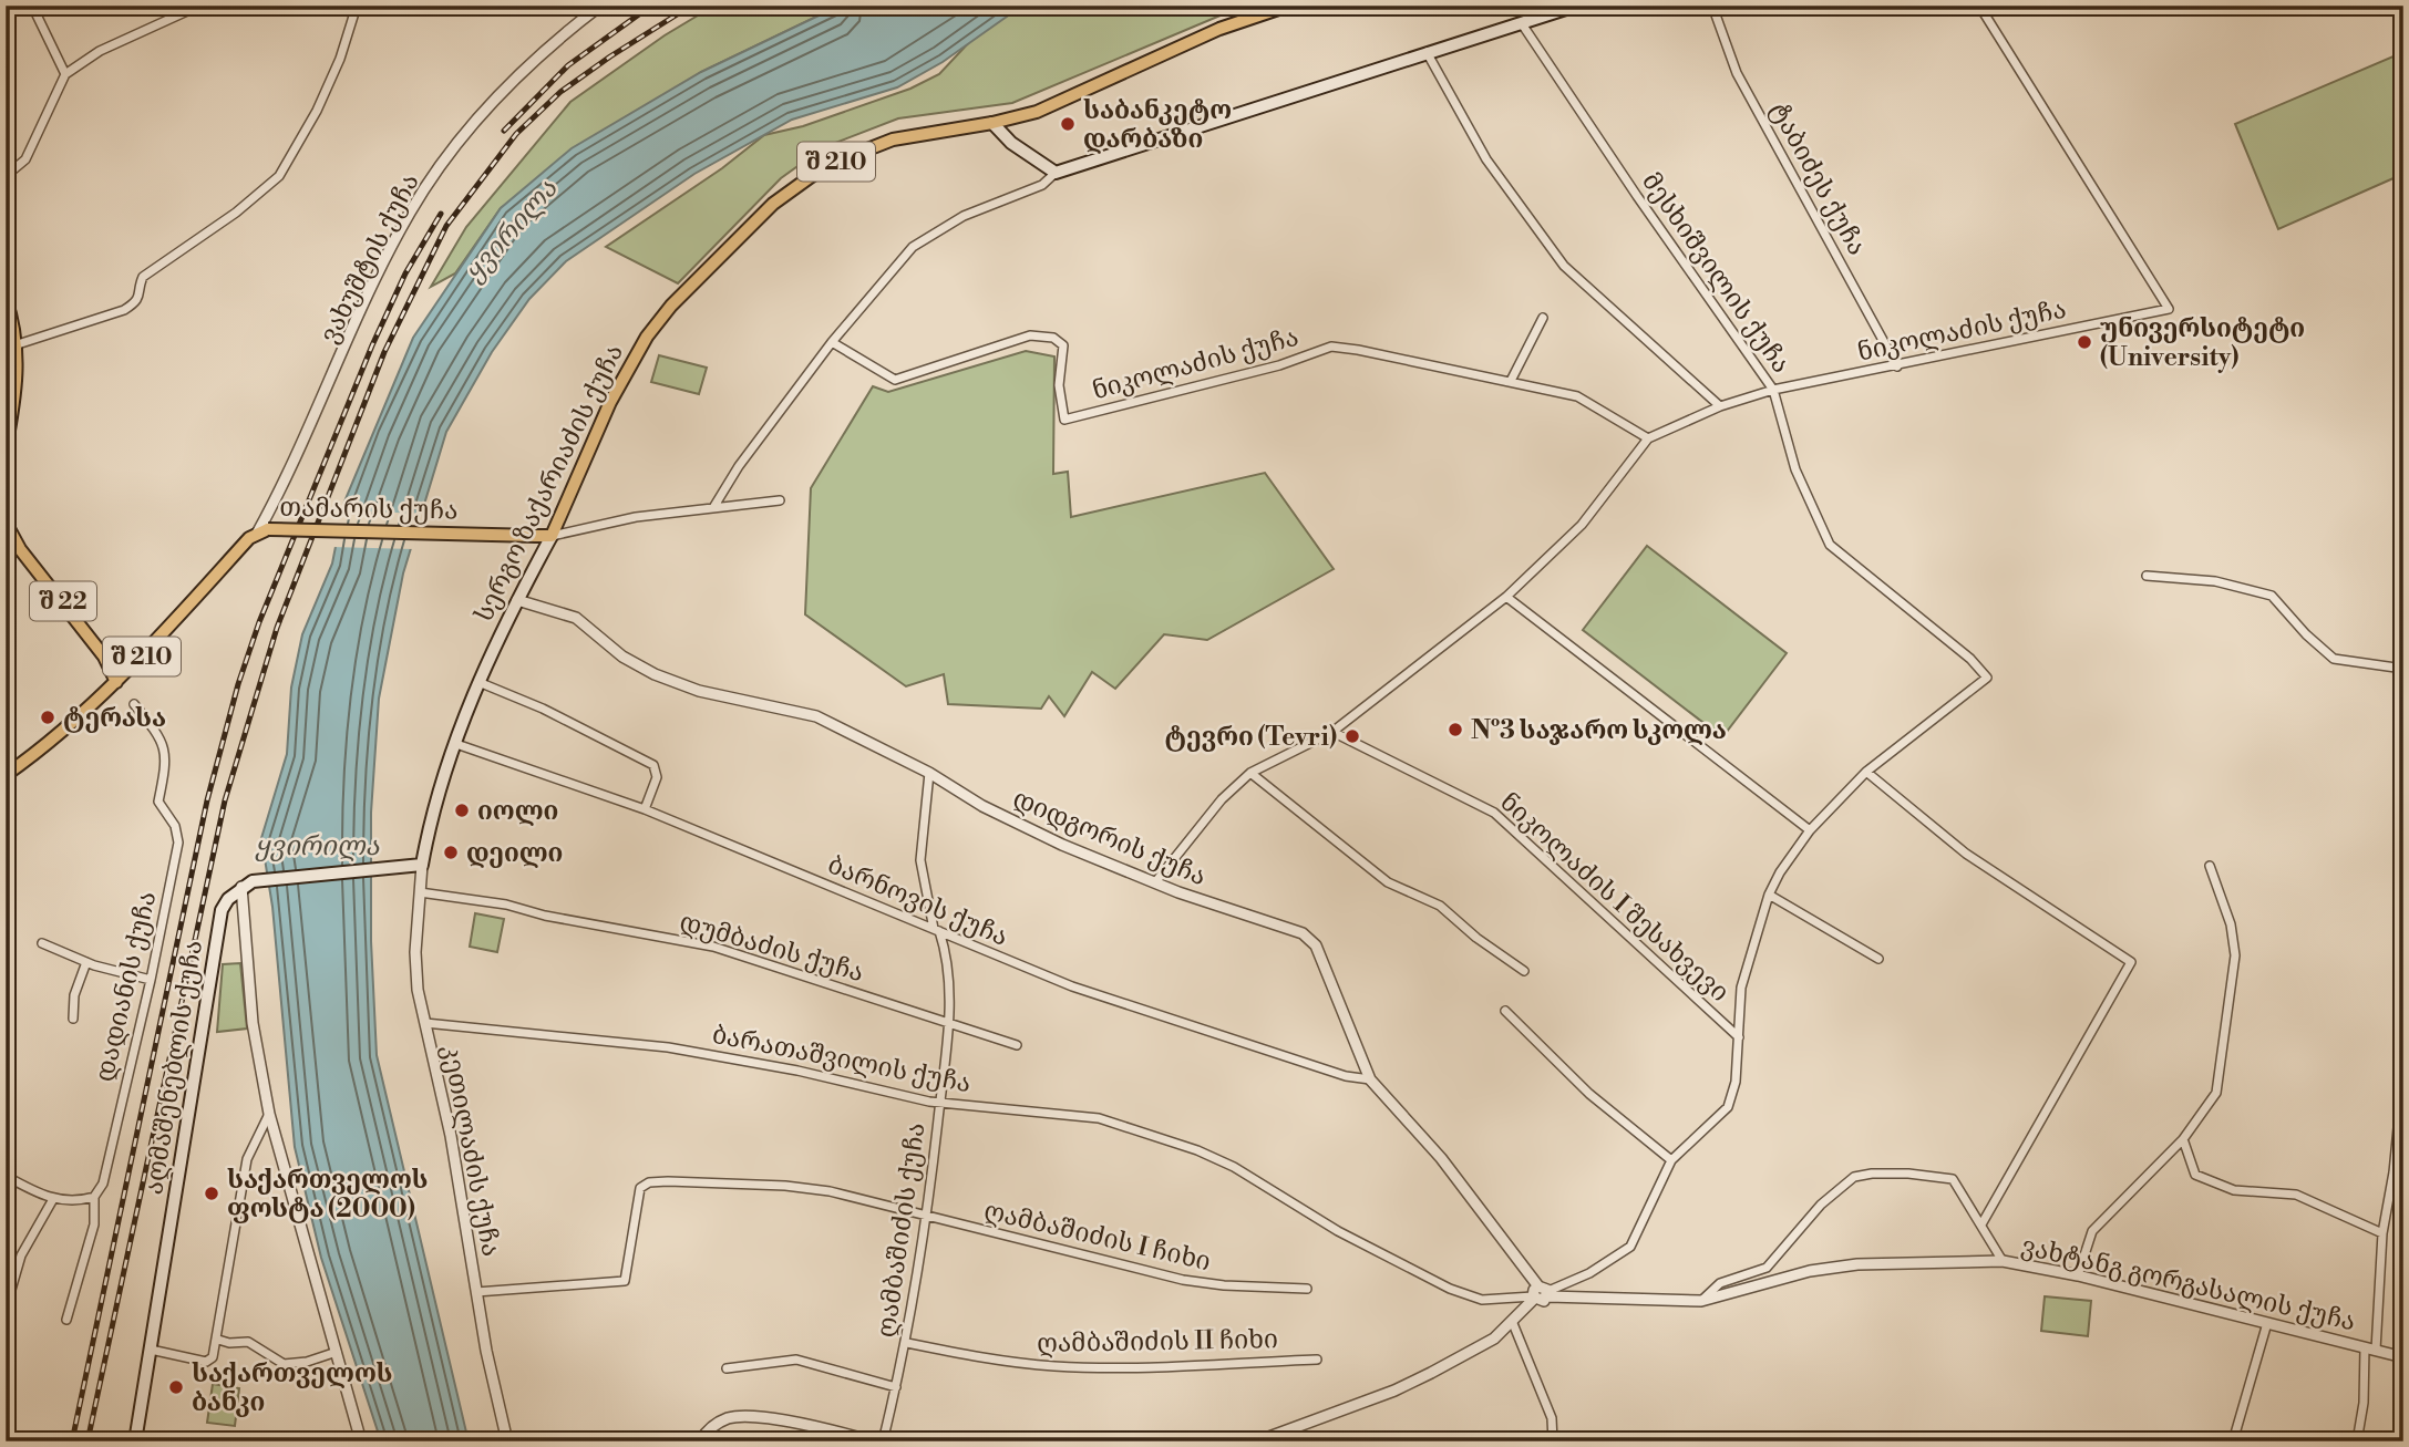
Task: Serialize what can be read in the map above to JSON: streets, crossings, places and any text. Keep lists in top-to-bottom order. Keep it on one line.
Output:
{"streets":{"main road":["შ 210","სერგო ზაქარიაძის ქუჩა","თამარის ქუჩა","შ 22","აღმაშენებლის ქუჩა"],"street":["ტაბიძეს ქუჩა","ვახუშტის ქუჩა","მესხიშვილის ქუჩა","ნიკოლაძის ქუჩა","დიდგორის ქუჩა","ნიკოლაძის I შესახვევი","ბარნოვის ქუჩა","დუმბაძის ქუჩა","დადიანის ქუჩა","ბარათაშვილის ქუჩა","კეთილაძის ქუჩა","ღამბაშიძის ქუჩა","ღამბაშიძის I ჩიხი","ვახტანგ გორგასალის ქუჩა","ღამბაშიძის II ჩიხი"]},"crossings":[["ტაბიძეს ქუჩა","ნიკოლაძის ქუჩა"],["ვახუშტის ქუჩა","თამარის ქუჩა"],["მესხიშვილის ქუჩა","ნიკოლაძის ქუჩა"],["ნიკოლაძის ქუჩა","დიდგორის ქუჩა"],["ნიკოლაძის ქუჩა","ნიკოლაძის I შესახვევი"],["სერგო ზაქარიაძის ქუჩა","თამარის ქუჩა"],["სერგო ზაქარიაძის ქუჩა","დიდგორის ქუჩა"],["სერგო ზაქარიაძის ქუჩა","ბარნოვის ქუჩა"],["სერგო ზაქარიაძის ქუჩა","კეთილაძის ქუჩა"],["თამარის ქუჩა","შ 22"],["დიდგორის ქუჩა","ბარნოვის ქუჩა"],["დიდგორის ქუჩა","ღამბაშიძის ქუჩა"],["დიდგორის ქუჩა","ვახტანგ გორგასალის ქუჩა"],["ბარნოვის ქუჩა","ღამბაშიძის ქუჩა"],["დუმბაძის ქუჩა","კეთილაძის ქუჩა"],["დუმბაძის ქუჩა","ღამბაშიძის ქუჩა"],["ბარათაშვილის ქუჩა","კეთილაძის ქუჩა"],["ბარათაშვილის ქუჩა","ღამბაშიძის ქუჩა"],["ბარათაშვილის ქუჩა","ვახტანგ გორგასალის ქუჩა"],["კეთილაძის ქუჩა","ღამბაშიძის I ჩიხი"],["ღამბაშიძის ქუჩა","ღამბაშიძის I ჩიხი"],["ღამბაშიძის ქუჩა","ღამბაშიძის II ჩიხი"]],"water":["ყვირილა"],"places":["საბანკეტო დარბაზი","უნივერსიტეტი (University)","ტერასა","№3 საჯარო სკოლა","ტევრი (Tevri)","იოლი","დეილი","საქართველოს ფოსტა (2000)","საქართველოს ბანკი"]}
